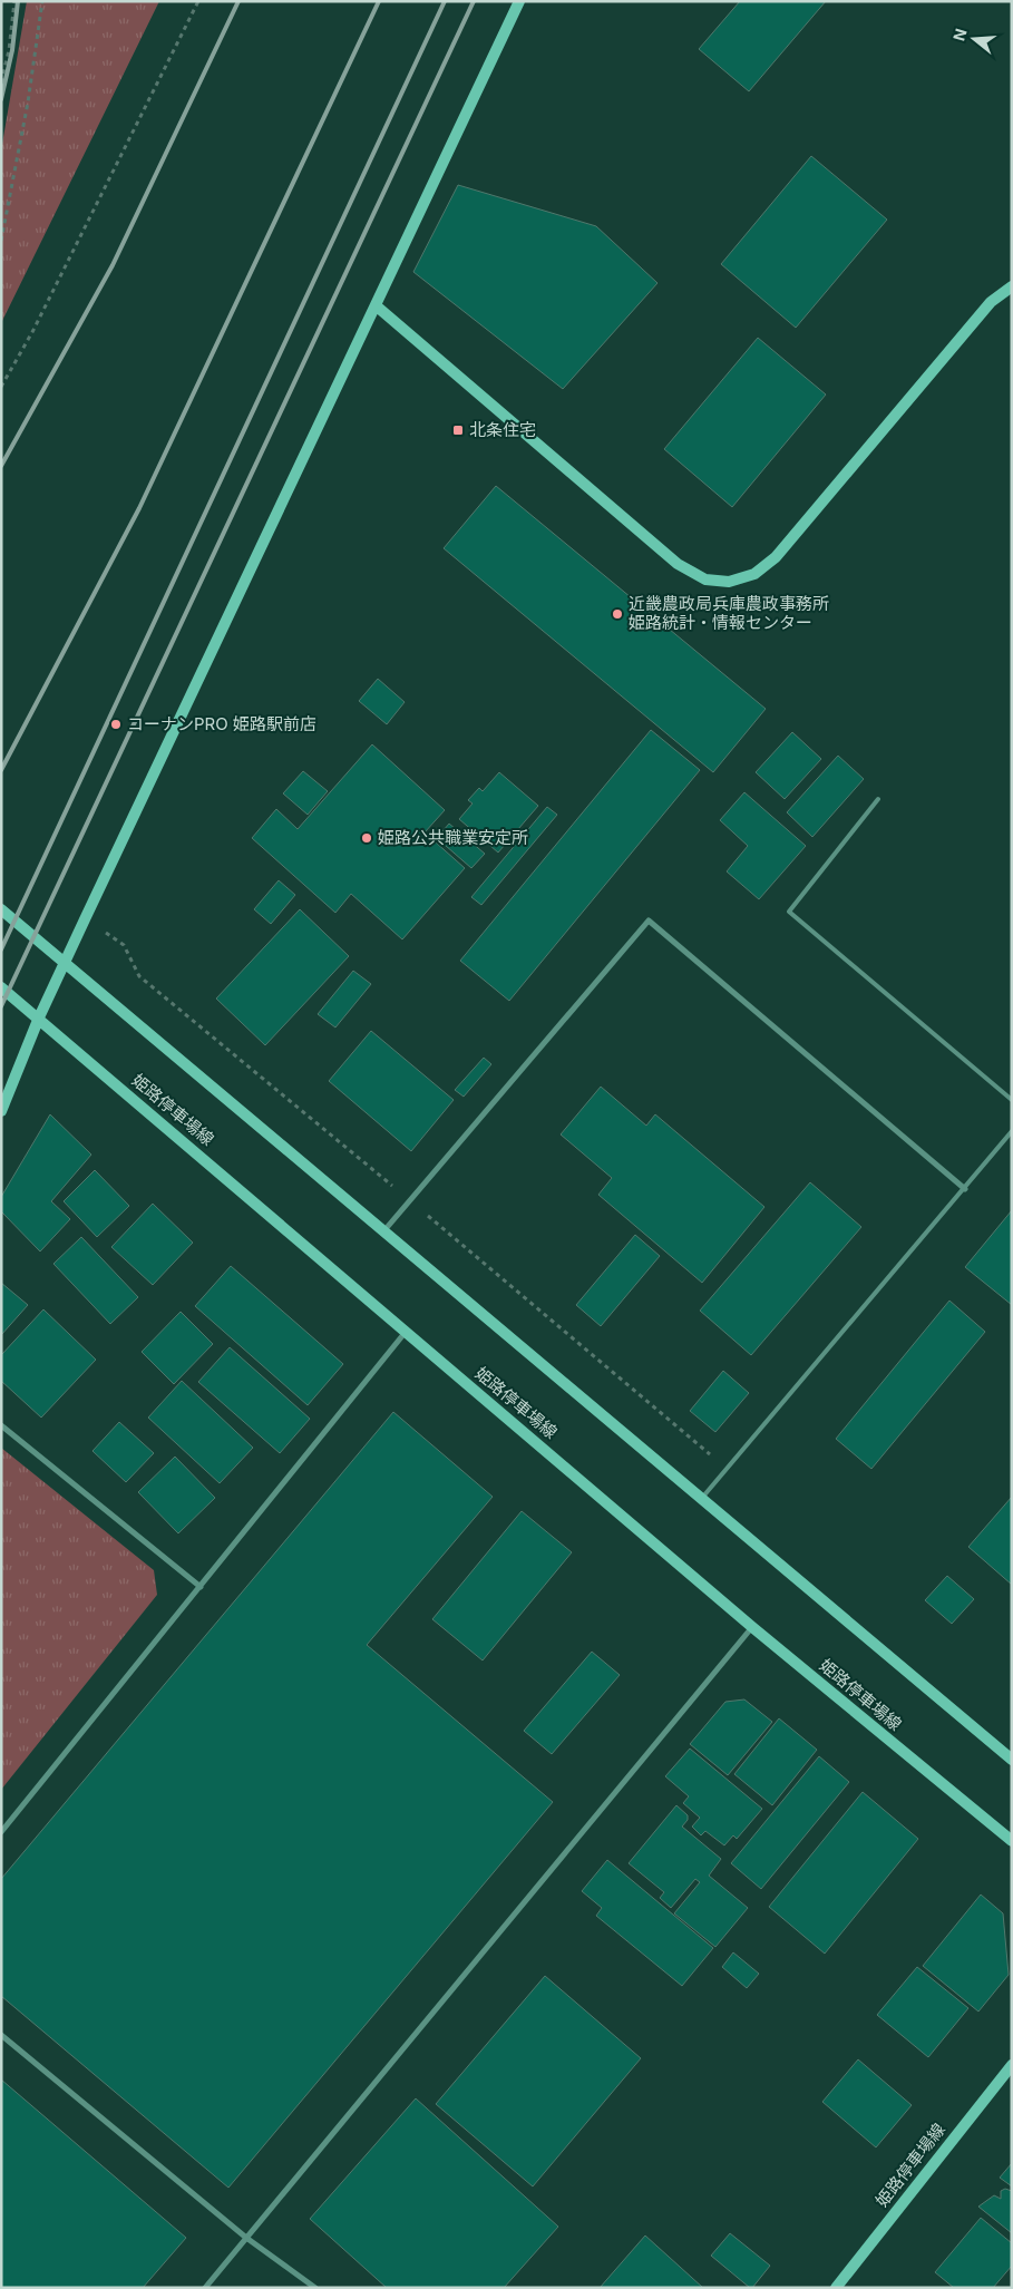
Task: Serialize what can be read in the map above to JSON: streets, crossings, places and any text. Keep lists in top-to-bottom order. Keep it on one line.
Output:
{"streets":{"main road":["姫路停車場線"]},"places":{"transit":["北条住宅"],"other":["近畿農政局兵庫農政事務所 姫路統計・情報センター","コーナンPRO 姫路駅前店","姫路公共職業安定所"]},"north":"left"}
